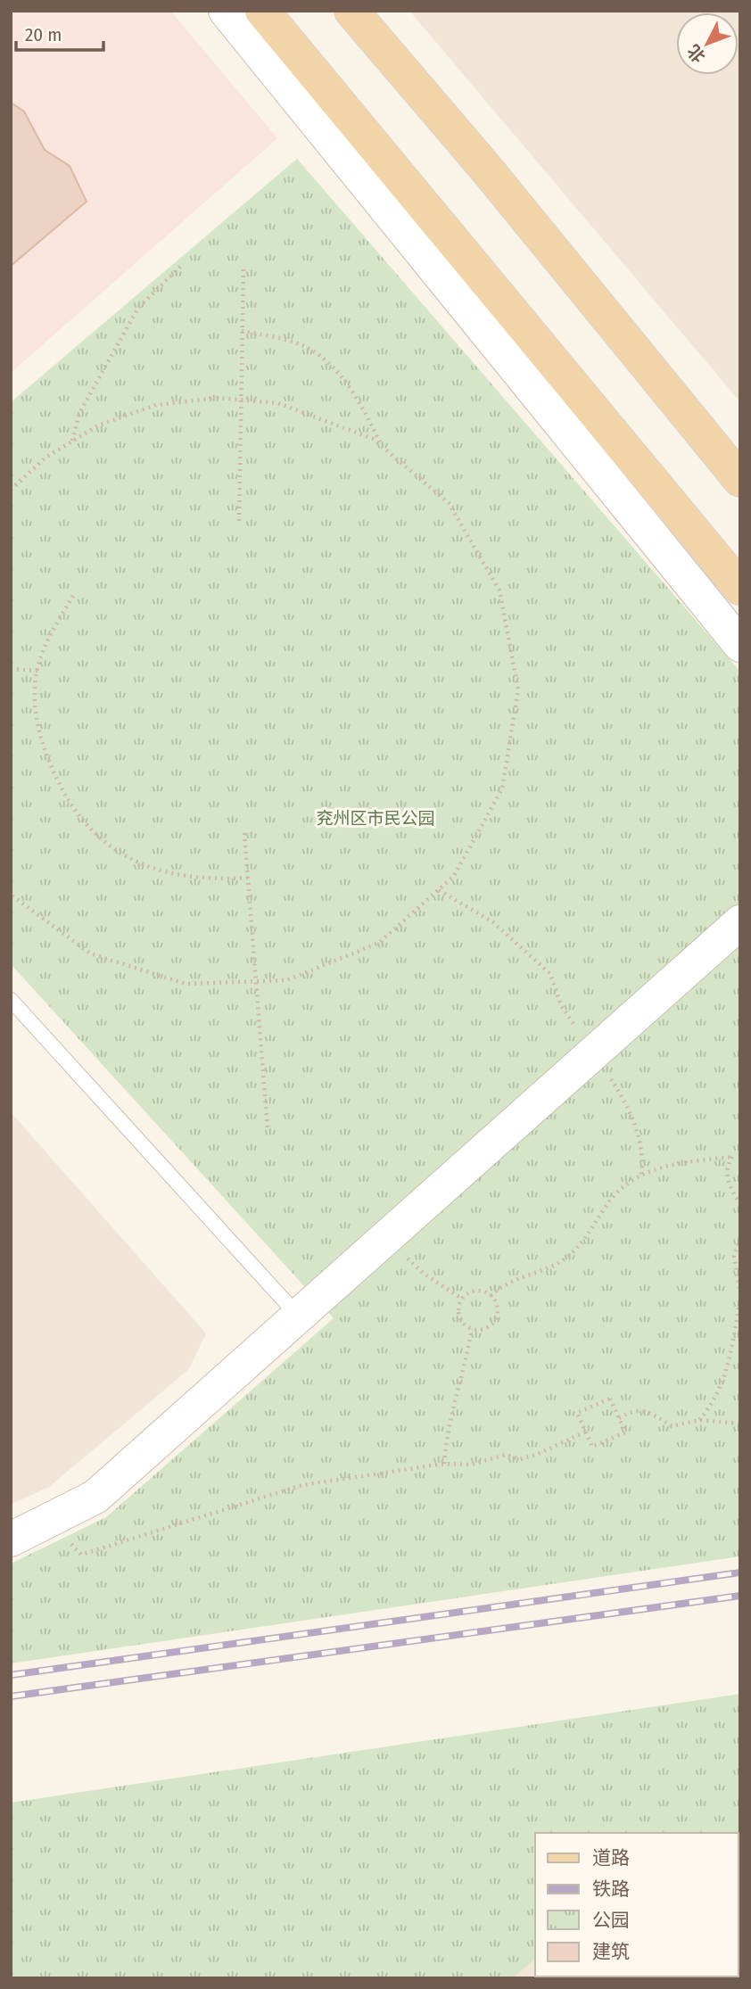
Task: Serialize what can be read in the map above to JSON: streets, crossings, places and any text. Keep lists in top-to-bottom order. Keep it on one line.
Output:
{"parks":["兖州区市民公园"],"legend":["道路","铁路","公园","建筑"],"scale_bar":"20 m","north":"bottom left"}
